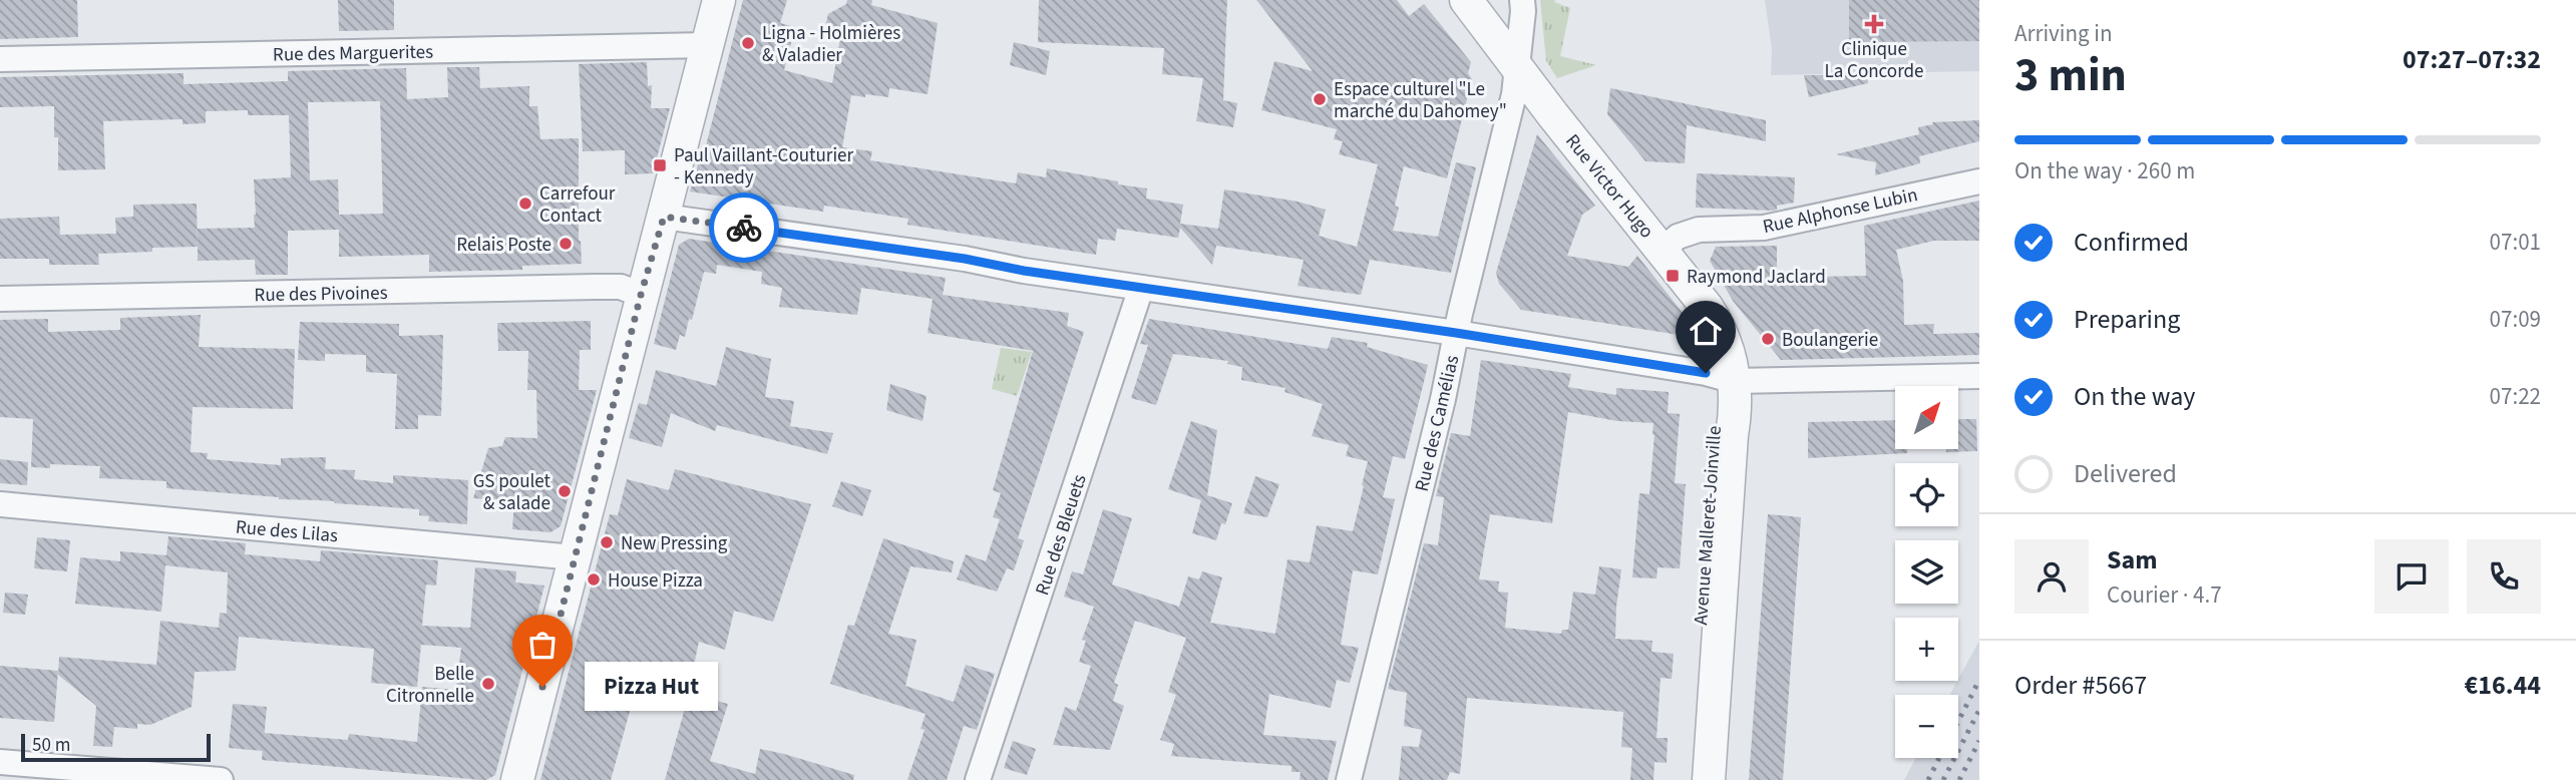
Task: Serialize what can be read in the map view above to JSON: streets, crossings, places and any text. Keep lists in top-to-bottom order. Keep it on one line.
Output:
{"streets":{"street":["Rue des Marguerites","Rue Victor Hugo","Rue Alphonse Lubin","Rue des Pivoines","Rue des Camélias","Avenue Malleret-Joinville","Rue des Lilas","Rue des Bleuets"]},"crossings":[["Rue Victor Hugo","Rue Alphonse Lubin"],["Rue Victor Hugo","Rue des Camélias"],["Rue Victor Hugo","Avenue Malleret-Joinville"]],"places":{"health":["Clinique La Concorde"],"other":["Ligna - Holmières & Valadier","Espace culturel \"Le marché du Dahomey\"","Carrefour Contact","Relais Poste","Boulangerie","GS poulet & salade","New Pressing","House Pizza","Belle Citronnelle","Pizza Hut"],"transit":["Paul Vaillant-Couturier - Kennedy","Raymond Jaclard"]},"scale_bar":"50 m","north":"top right","page":{"heading":["3 min","Arriving in","07:27–07:32"],"panel":["Sam","Courier · 4.7","Order #5667","€16.44"],"bar":"On the way · 260 m","list":[["Confirmed","07:01"],["Preparing","07:09"],["On the way","07:22"],"Delivered"],"map_buttons":["+","−"],"bubble":"Pizza Hut","scale":"50 m"}}
